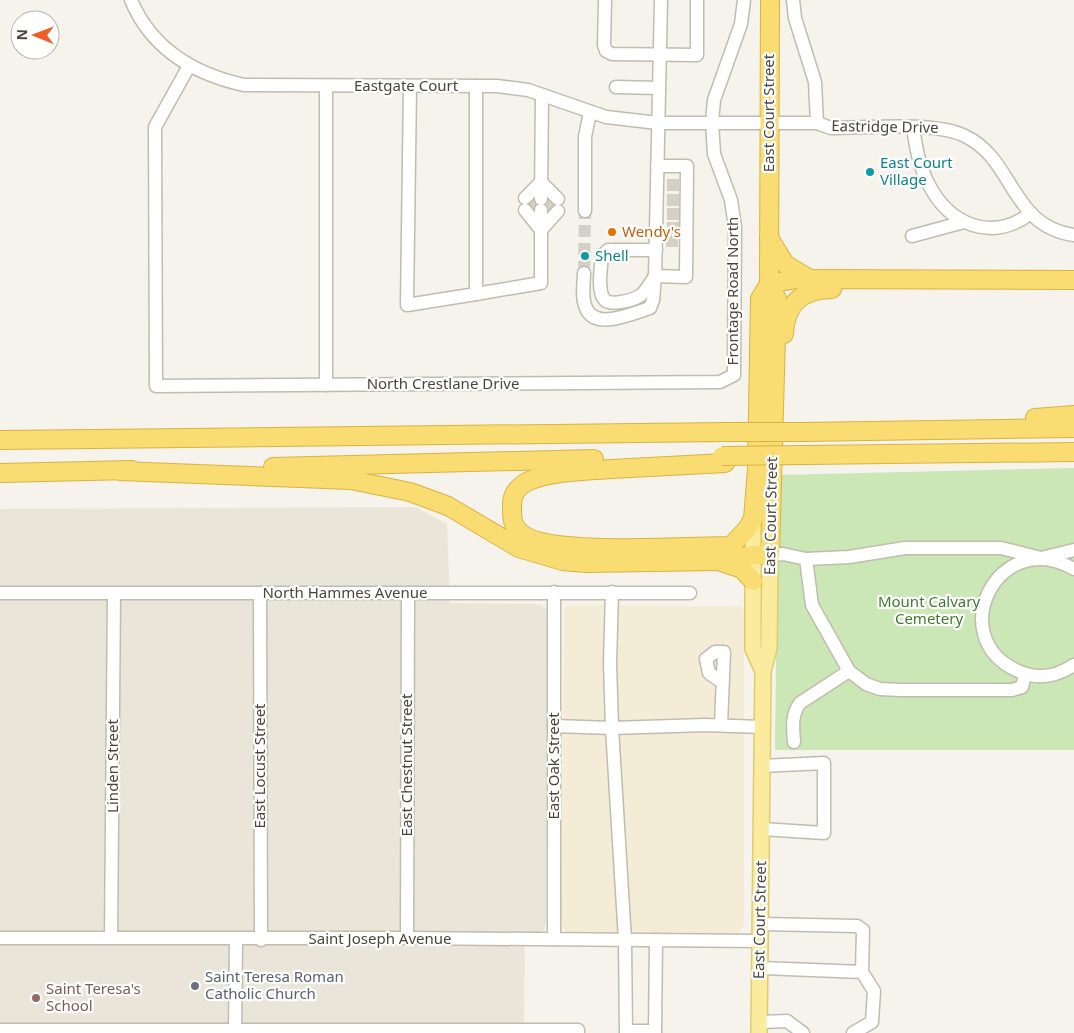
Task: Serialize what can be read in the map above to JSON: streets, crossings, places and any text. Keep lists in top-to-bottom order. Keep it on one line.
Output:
{"streets":{"highway":["East Court Street"],"street":["Eastgate Court","Eastridge Drive","Frontage Road North","North Crestlane Drive","North Hammes Avenue","East Chestnut Street","Linden Street","East Locust Street","East Oak Street","Saint Joseph Avenue"]},"crossings":[["Eastgate Court","Eastridge Drive"],["Eastgate Court","Frontage Road North"],["Eastgate Court","North Crestlane Drive"],["East Court Street","Eastridge Drive"],["East Court Street","Saint Joseph Avenue"],["Eastridge Drive","Frontage Road North"],["Frontage Road North","North Crestlane Drive"],["North Hammes Avenue","East Chestnut Street"],["North Hammes Avenue","Linden Street"],["North Hammes Avenue","East Locust Street"],["North Hammes Avenue","East Oak Street"],["East Chestnut Street","Saint Joseph Avenue"],["Linden Street","Saint Joseph Avenue"],["East Locust Street","Saint Joseph Avenue"],["East Oak Street","Saint Joseph Avenue"]],"parks":["Mount Calvary Cemetery"],"places":["East Court Village","Wendy's","Shell","Saint Teresa Roman Catholic Church","Saint Teresa's School"],"north":"left"}
